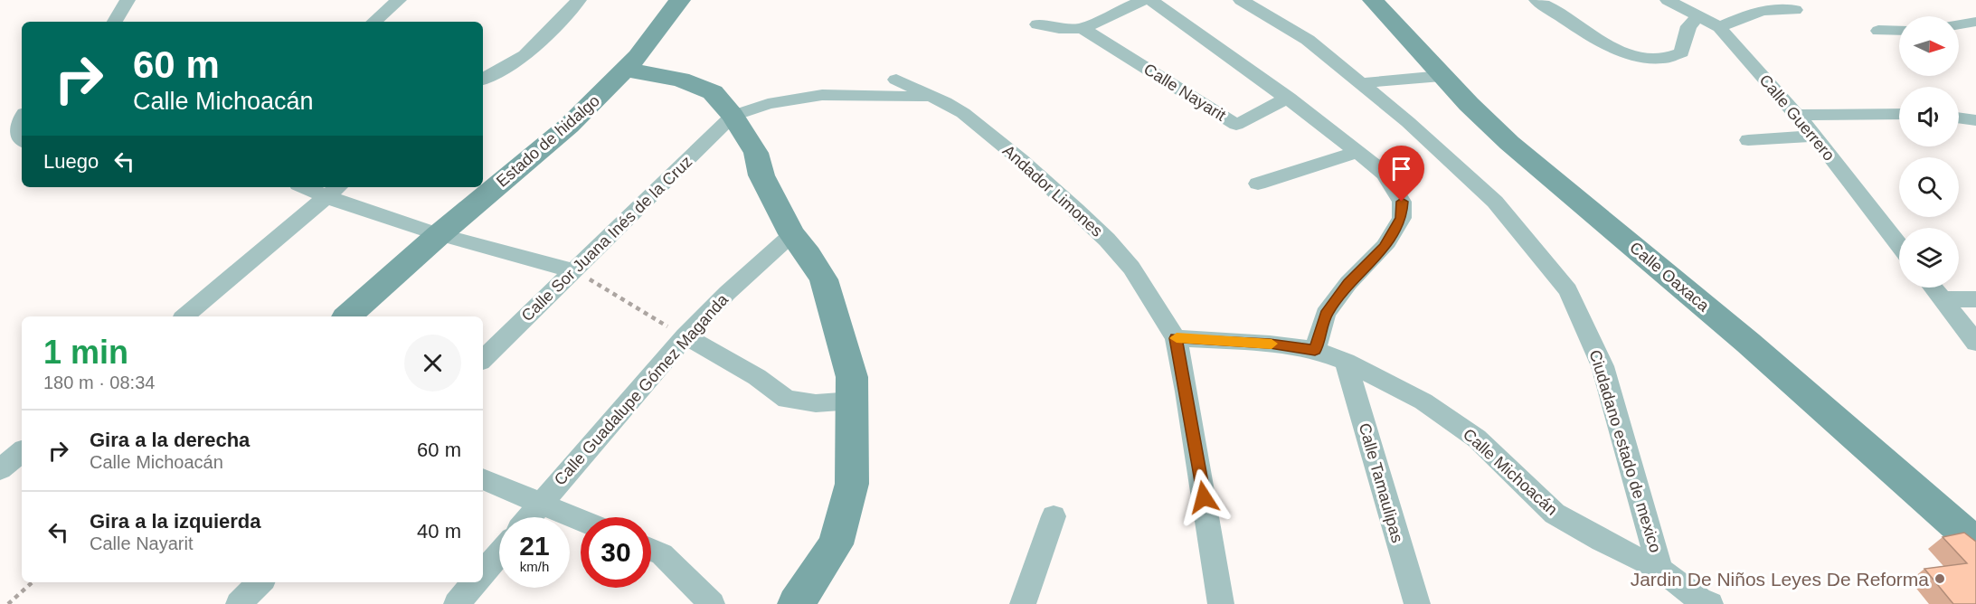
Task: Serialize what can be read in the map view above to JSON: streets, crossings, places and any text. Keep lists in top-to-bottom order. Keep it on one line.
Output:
{"streets":{"street":["Calle Nayarit","Calle Guerrero","Estado de hidalgo","Andador Limones","Calle Sor Juana Inés de la Cruz","Calle Oaxaca","Calle Guadalupe Gómez Maganda","Ciudadano estado de mexico","Calle Michoacán","Calle Tamaulipas"]},"crossings":[["Andador Limones","Calle Michoacán"],["Ciudadano estado de mexico","Calle Michoacán"],["Calle Michoacán","Calle Tamaulipas"]],"places":["Jardin De Niños Leyes De Reforma"],"north":"right","page":{"turn":["60 m","Calle Michoacán"],"then":"Luego","heading":["1 min","180 m · 08:34"],"list":[{"name":"Gira a la derecha","note":"Calle Michoacán","value":"60 m"},{"name":"Gira a la izquierda","note":"Calle Nayarit","value":"40 m"}],"speed":"21 km/h","limit":"30"}}
